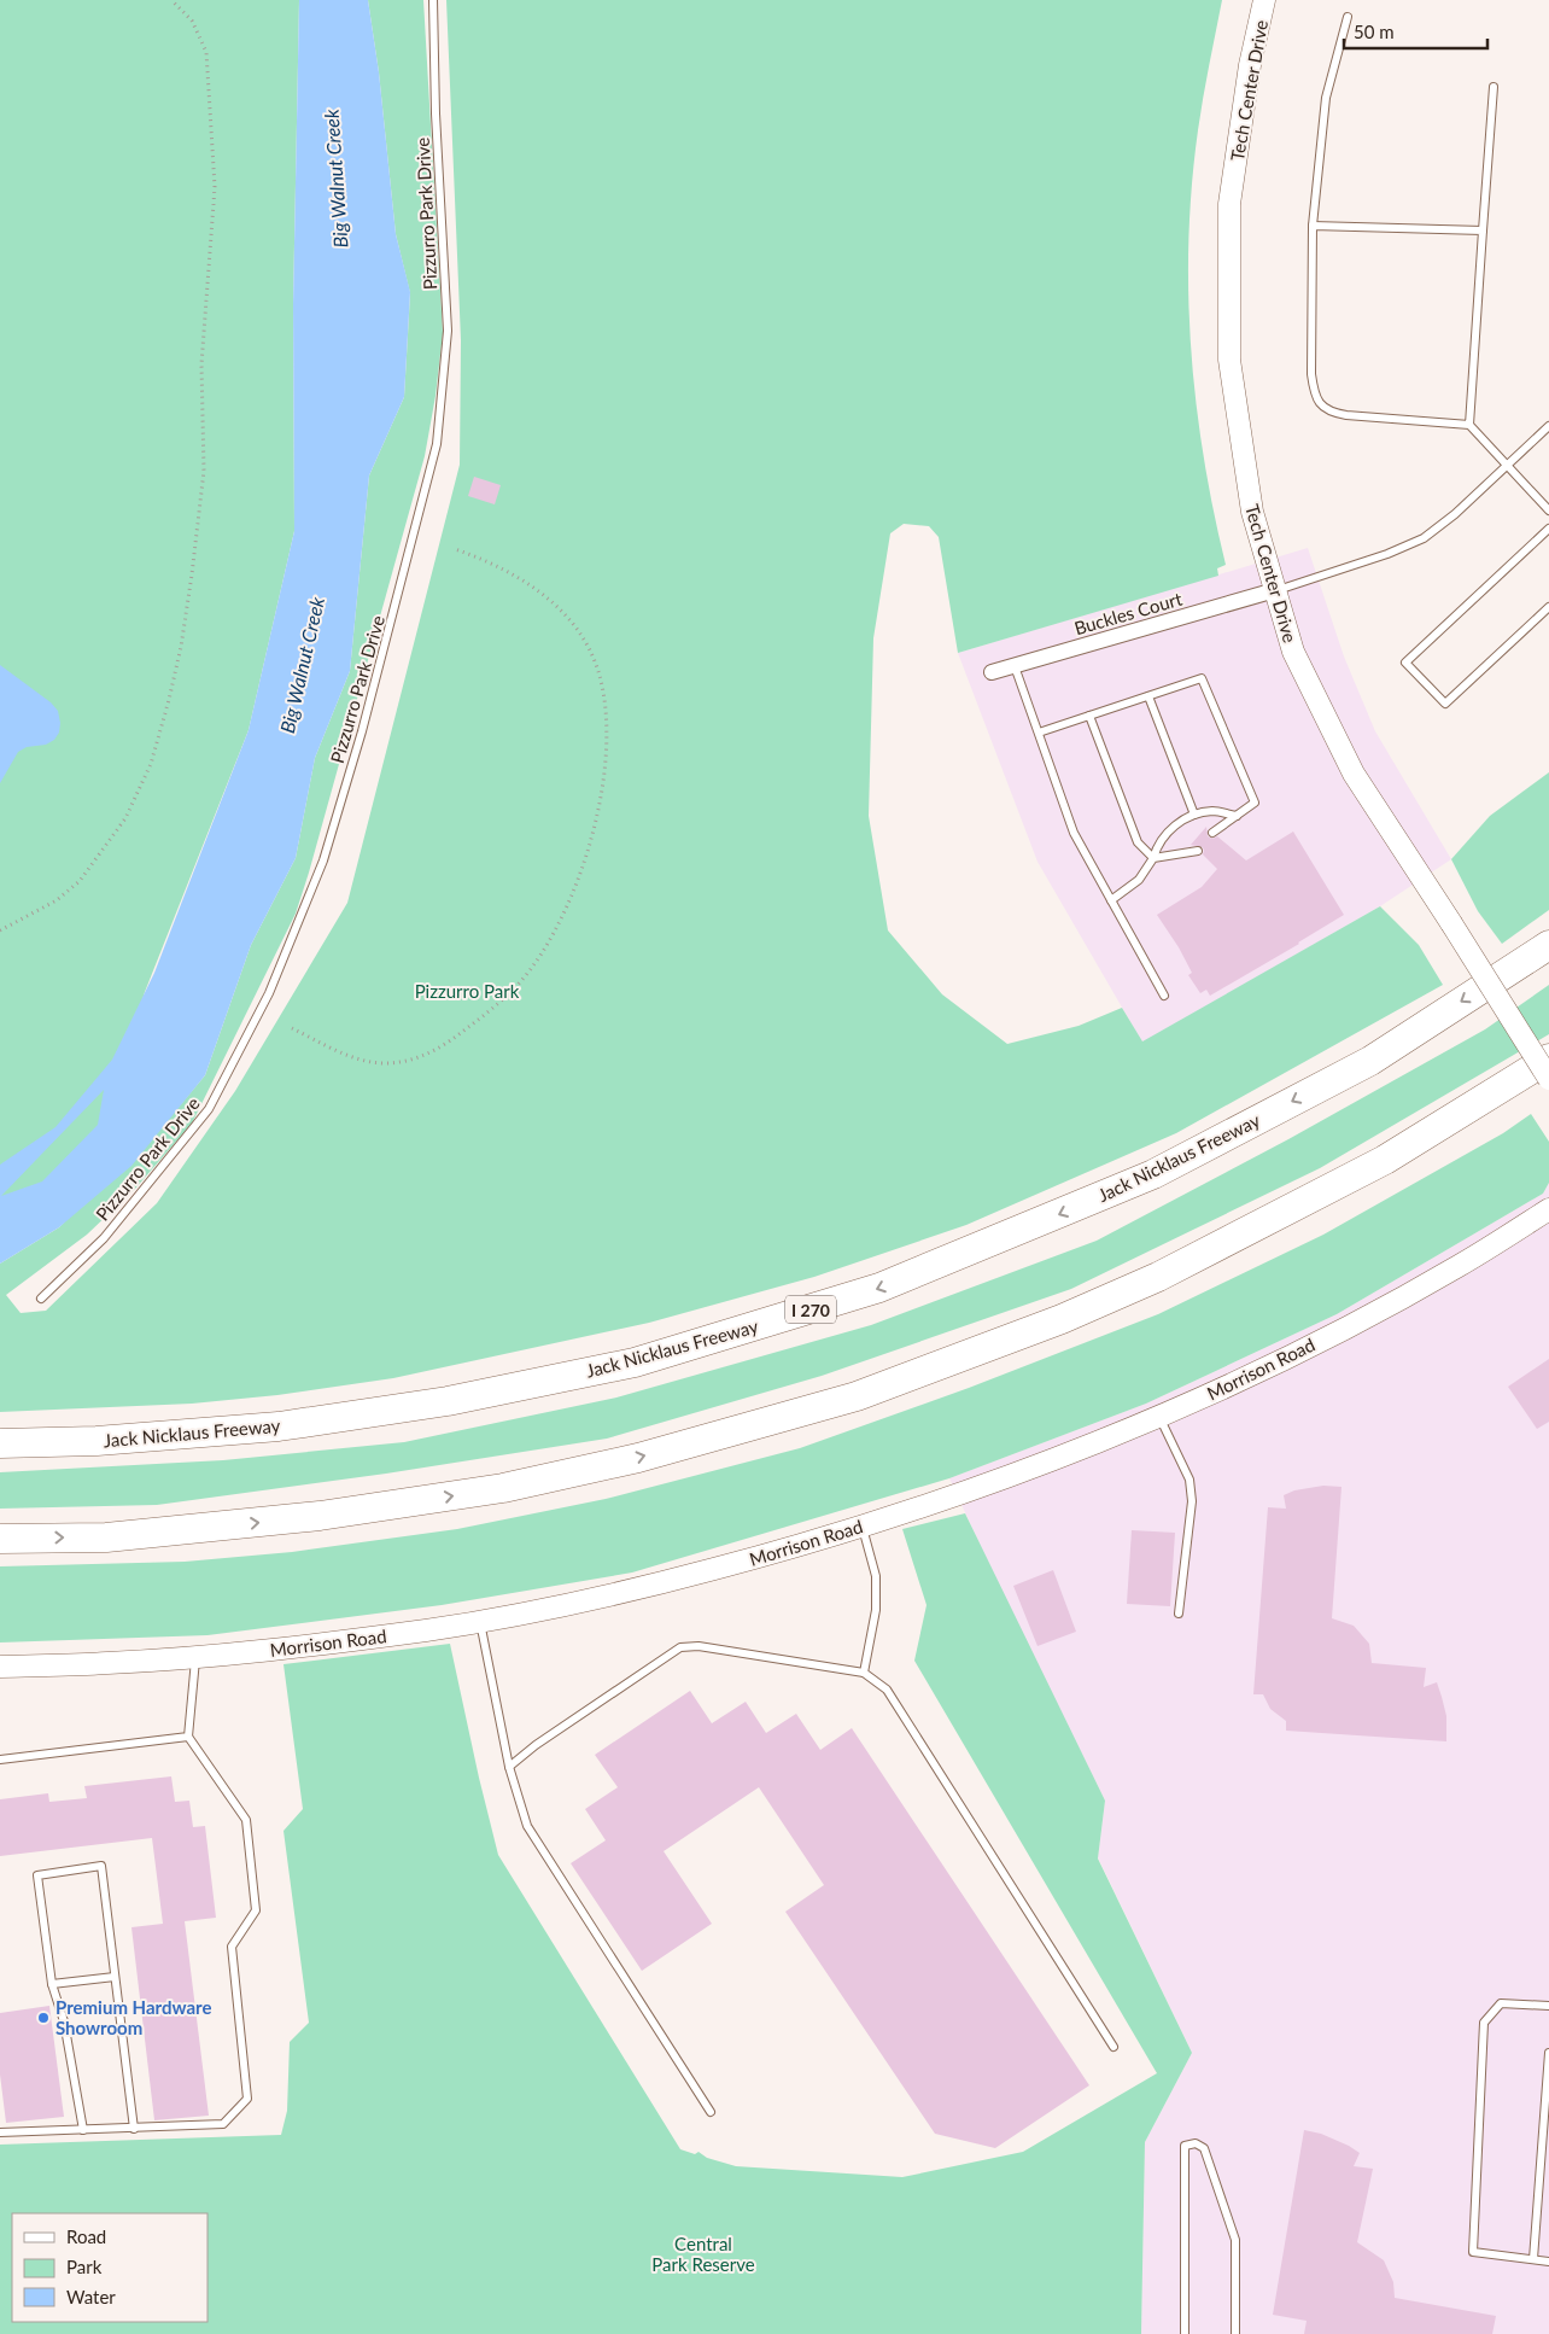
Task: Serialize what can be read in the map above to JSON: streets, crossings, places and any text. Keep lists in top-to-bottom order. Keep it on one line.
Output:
{"streets":{"highway":["Jack Nicklaus Freeway","I 270"],"street":["Tech Center Drive","Buckles Court","Morrison Road"],"lane":["Pizzurro Park Drive"]},"crossings":[["Tech Center Drive","Buckles Court"]],"water":["Big Walnut Creek"],"parks":["Pizzurro Park","Central Park Reserve"],"places":["Premium Hardware Showroom"],"legend":["Road","Park","Water"],"scale_bar":"50 m"}
